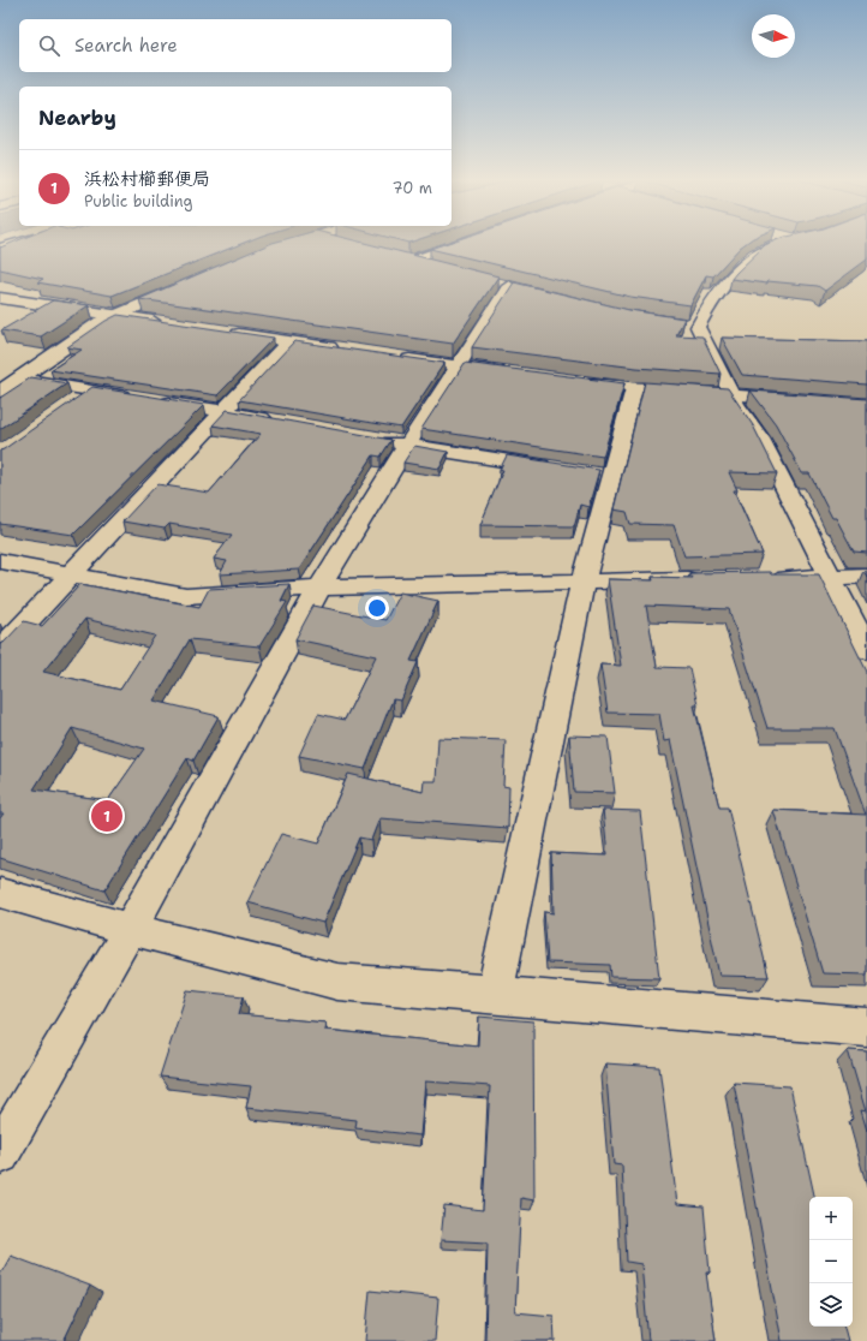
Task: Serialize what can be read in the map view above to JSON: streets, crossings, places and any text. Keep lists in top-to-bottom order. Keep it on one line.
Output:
{"north":"right","page":{"search":"Search here","heading":"Nearby","list":[{"mark":"1","name":"浜松村櫛郵便局","note":"Public building","value":"70 m"}],"pins":"1","map_buttons":["+","−"]}}
